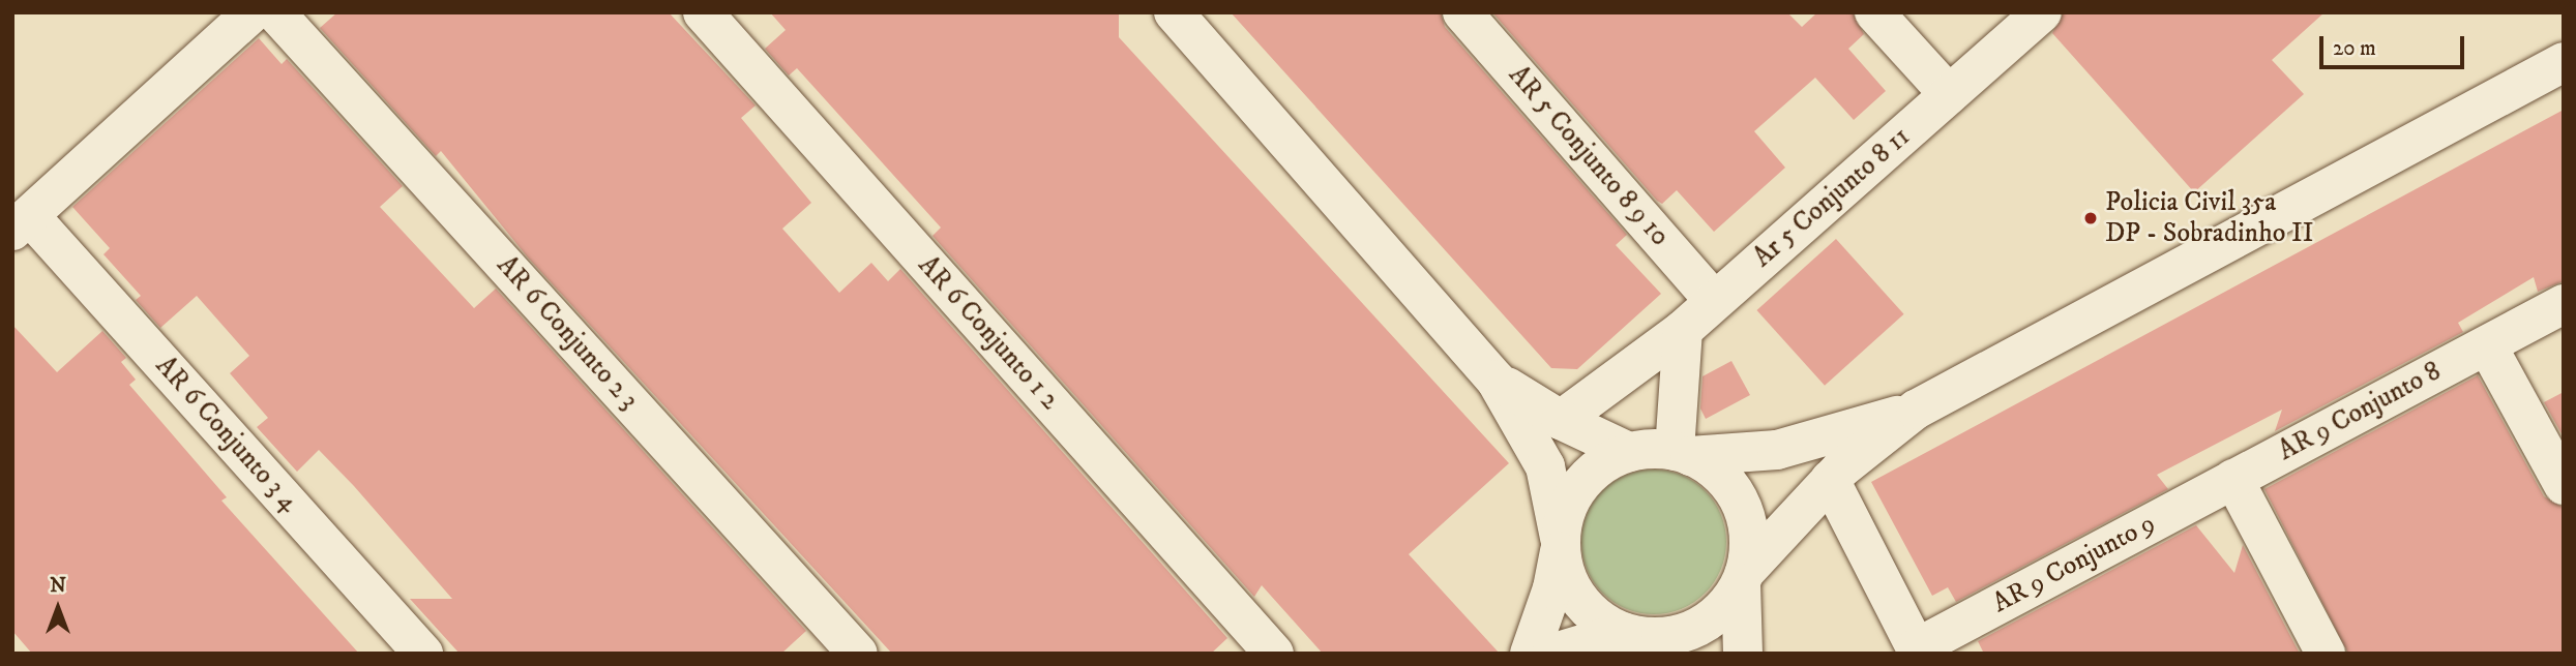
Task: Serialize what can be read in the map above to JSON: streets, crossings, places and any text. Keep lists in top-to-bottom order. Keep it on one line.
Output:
{"streets":{"street":["AR 5 Conjunto 8 9 10","Ar 5 Conjunto 8 11","AR 6 Conjunto 2 3","AR 6 Conjunto 1 2","AR 9 Conjunto 8","AR 6 Conjunto 3 4","AR 9 Conjunto 9"]},"crossings":[["AR 5 Conjunto 8 9 10","Ar 5 Conjunto 8 11"],["AR 9 Conjunto 8","AR 9 Conjunto 9"]],"places":["Policia Civil 35a DP - Sobradinho II"],"scale_bar":"20 m","north":"top"}
